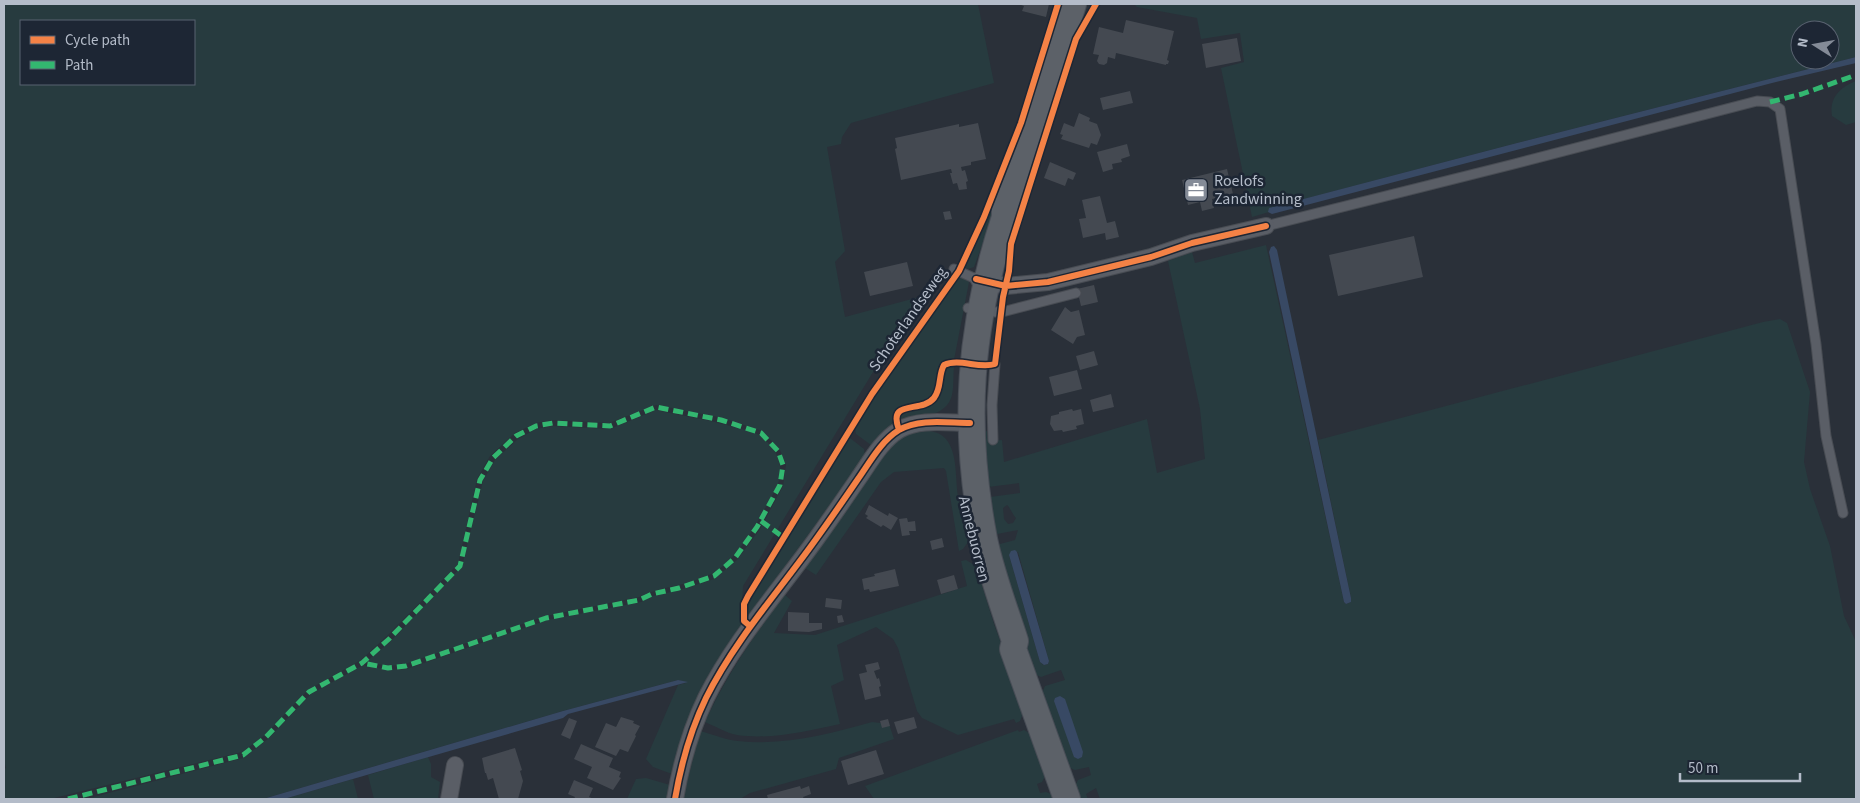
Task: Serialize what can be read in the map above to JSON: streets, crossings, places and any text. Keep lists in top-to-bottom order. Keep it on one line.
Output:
{"streets":{"main road":["Annebuorren"],"cycle path":["Schoterlandseweg"]},"places":{"office":["Roelofs Zandwinning"]},"legend":["Cycle path","Path"],"scale_bar":"50 m","north":"left"}
